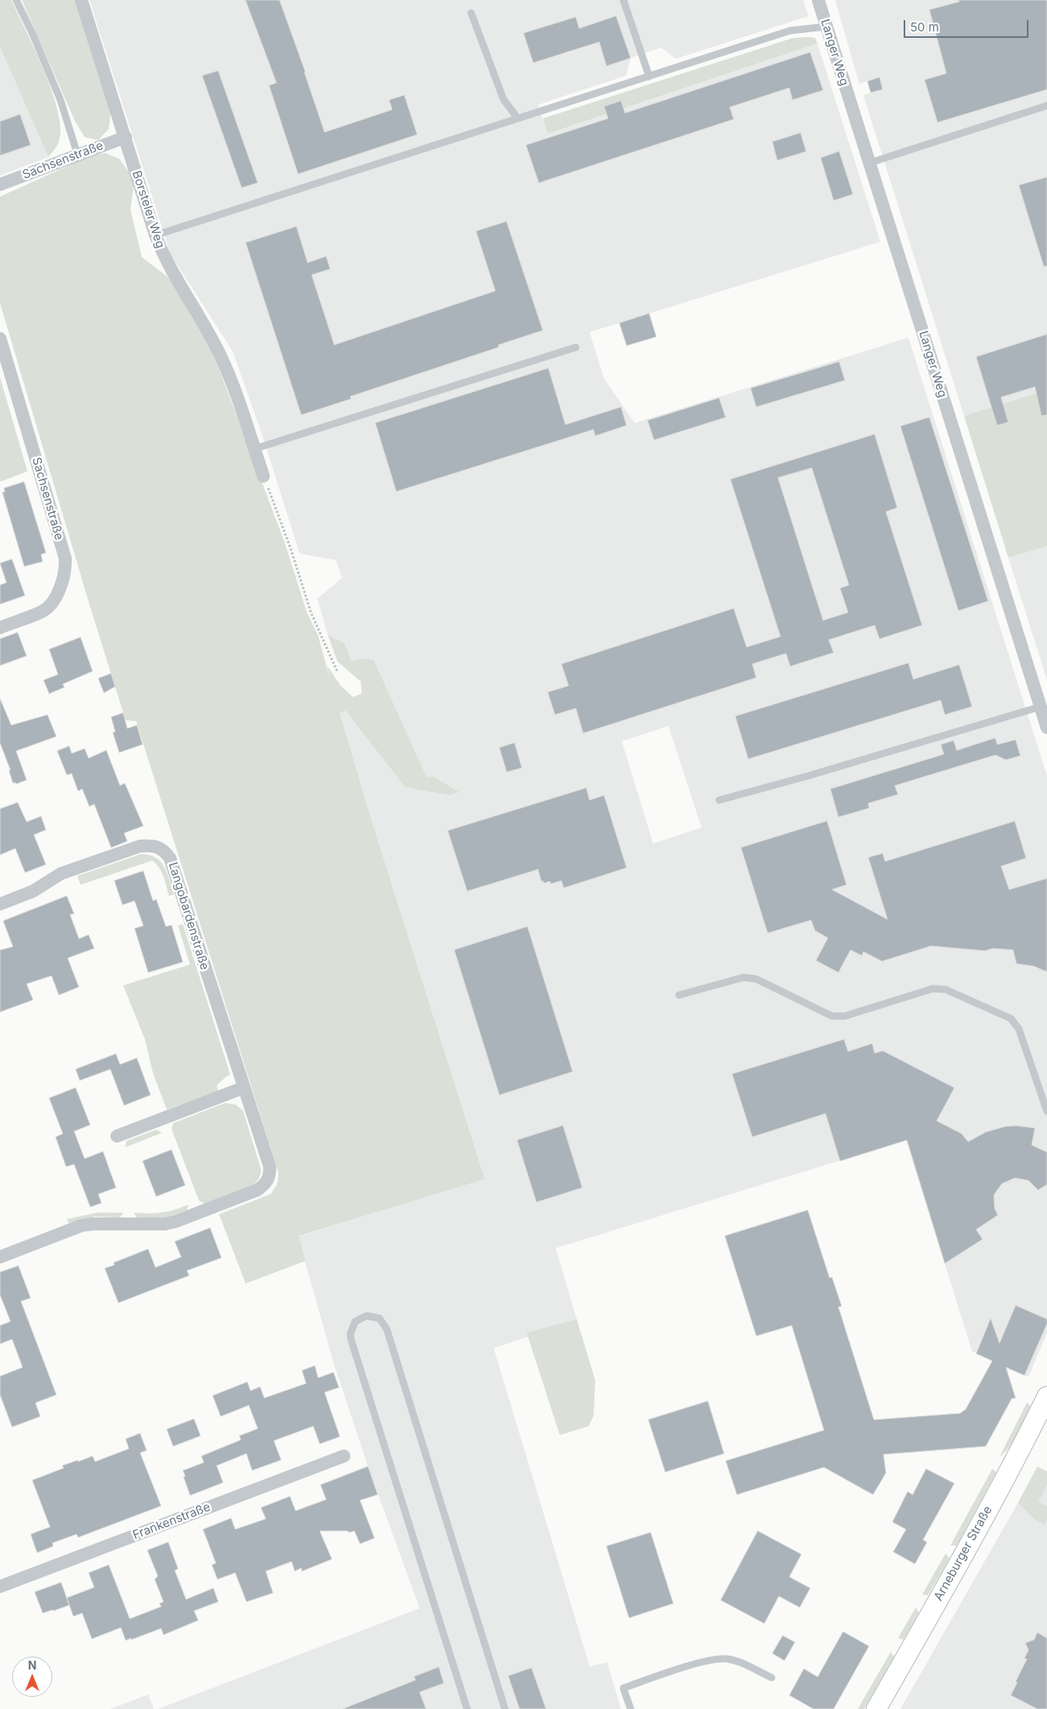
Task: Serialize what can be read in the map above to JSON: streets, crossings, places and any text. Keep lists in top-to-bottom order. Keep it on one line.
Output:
{"streets":{"main road":["Arneburger Straße"],"street":["Langer Weg","Sachsenstraße","Borsteler Weg","Langobardenstraße","Frankenstraße"]},"crossings":[["Sachsenstraße","Borsteler Weg"]],"scale_bar":"50 m","north":"top"}
